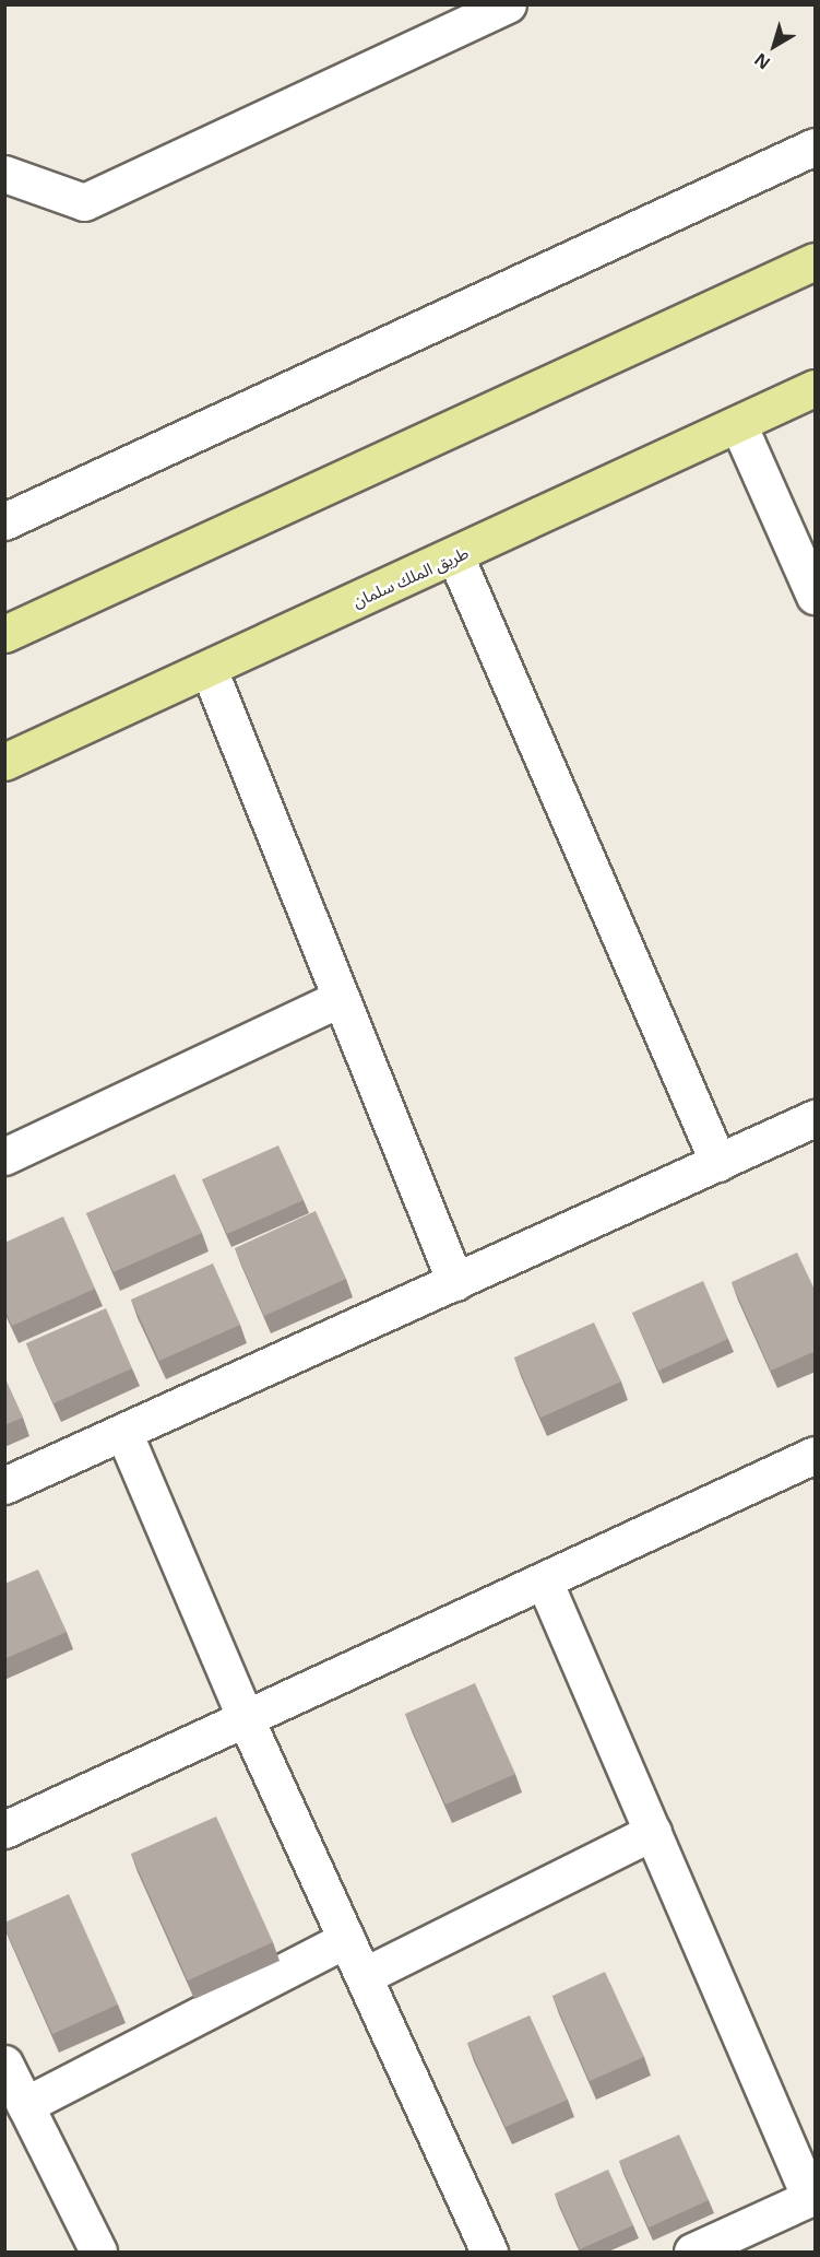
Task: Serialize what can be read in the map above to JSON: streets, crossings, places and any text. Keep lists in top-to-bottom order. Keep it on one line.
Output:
{"streets":{"main road":["طريق الملك سلمان"]},"north":"bottom left"}
